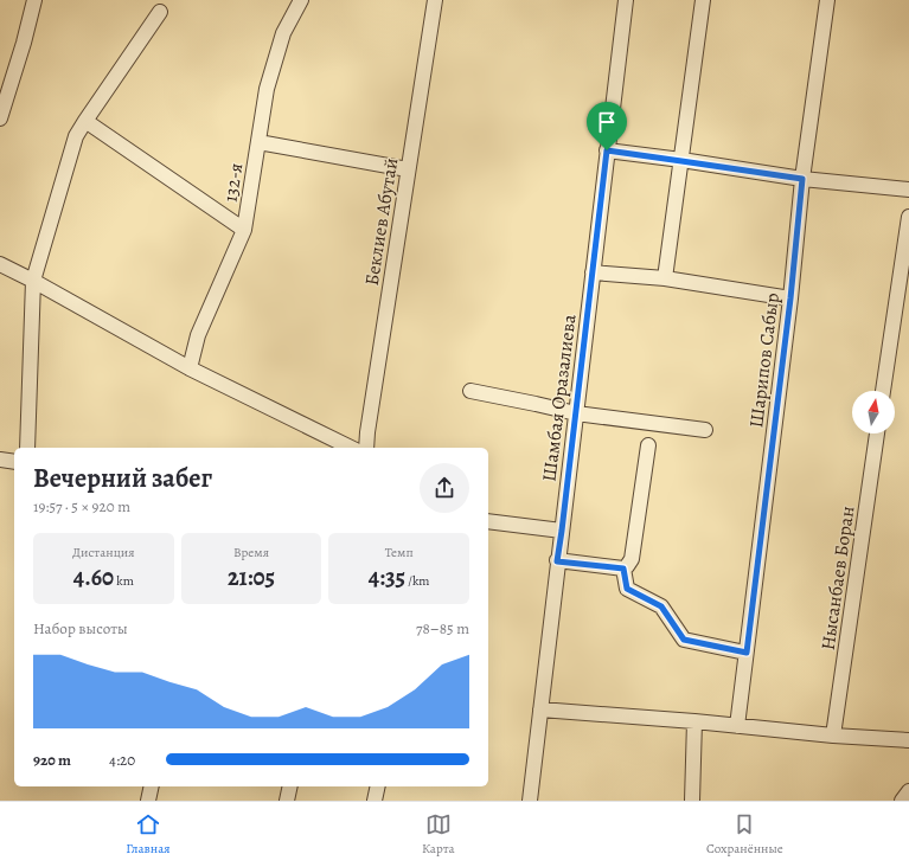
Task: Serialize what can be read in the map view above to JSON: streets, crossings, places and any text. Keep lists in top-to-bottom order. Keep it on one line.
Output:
{"streets":{"street":["132-я","Беклиев Абутай","Шарипов Сабыр","Шамбая Оразалиева","Нысанбаев Боран"]},"north":"top","page":{"heading":["Вечерний забег","19:57 · 5 × 920 m"],"stats":[["Дистанция","4.60 km"],["Время","21:05"],["Темп","4:35 /km"]],"chart":["Набор высоты","78–85 m"],"list":[{"name":"920 m","note":"4:20"}],"tabs":["Главная","Карта","Сохранённые"]}}
